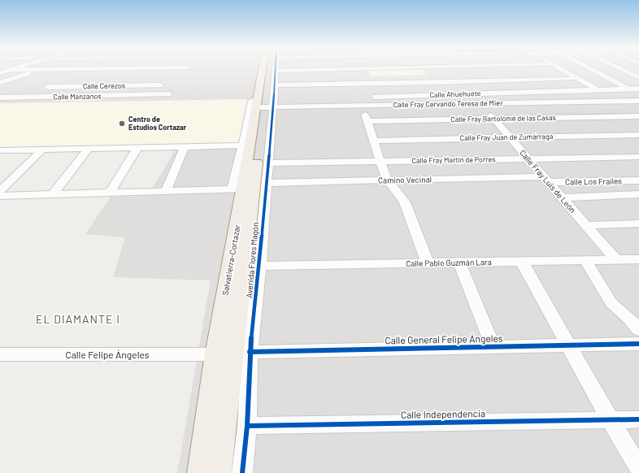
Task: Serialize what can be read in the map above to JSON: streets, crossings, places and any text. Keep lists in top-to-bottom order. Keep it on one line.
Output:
{"streets":{"main road":["Salvatierra-Cortazar"],"street":["Calle Cerezos","Calle Ahuehuete","Calle Manzanos","Calle Fray Cervando Teresa de Mier","Calle Fray Bartolomé de las Casas","Calle Fray Juan de Zumárraga","Calle Fray Martín de Porres","Camino Vecinal","Calle Fray Luis de León","Calle Los Frailes","Avenida Flores Magón","Calle Pablo Guzmán Lara","Calle General Felipe Ángeles","Calle Felipe Ángeles","Calle Independencia"]},"crossings":[["Calle Fray Cervando Teresa de Mier","Calle Fray Luis de León"],["Calle Fray Cervando Teresa de Mier","Salvatierra-Cortazar"],["Calle Fray Cervando Teresa de Mier","Avenida Flores Magón"],["Calle Fray Bartolomé de las Casas","Calle Fray Luis de León"],["Calle Fray Juan de Zumárraga","Calle Fray Luis de León"],["Calle Fray Martín de Porres","Calle Fray Luis de León"],["Calle Fray Martín de Porres","Avenida Flores Magón"],["Camino Vecinal","Calle Fray Luis de León"],["Camino Vecinal","Calle Los Frailes"],["Camino Vecinal","Avenida Flores Magón"],["Calle Fray Luis de León","Calle Los Frailes"],["Calle Fray Luis de León","Calle Pablo Guzmán Lara"],["Salvatierra-Cortazar","Avenida Flores Magón"],["Salvatierra-Cortazar","Calle Felipe Ángeles"],["Avenida Flores Magón","Calle Pablo Guzmán Lara"],["Avenida Flores Magón","Calle General Felipe Ángeles"],["Avenida Flores Magón","Calle Independencia"]],"districts":["EL DIAMANTE I"],"places":["Centro de Estudios Cortazar"]}
